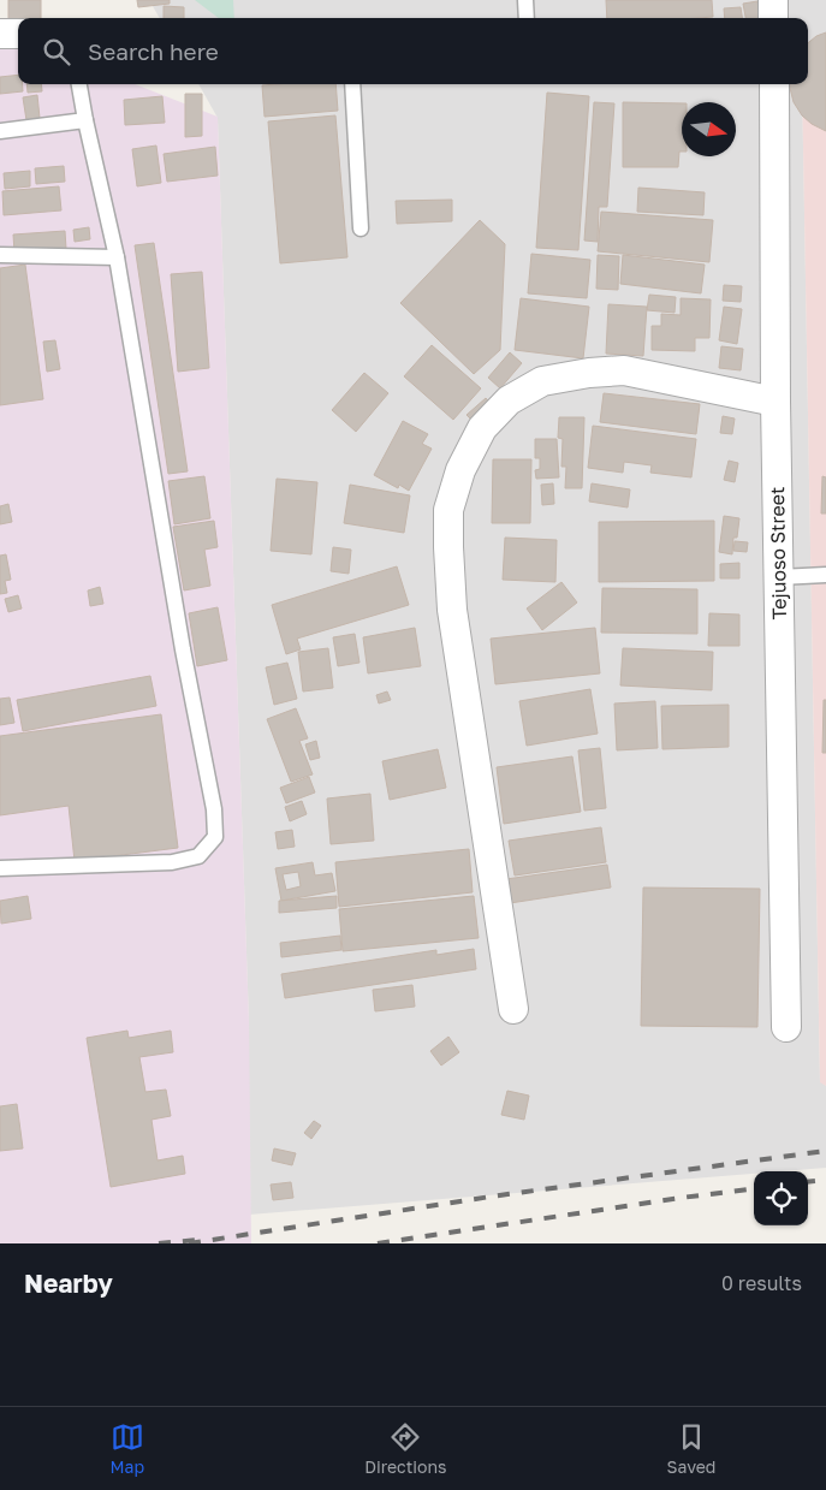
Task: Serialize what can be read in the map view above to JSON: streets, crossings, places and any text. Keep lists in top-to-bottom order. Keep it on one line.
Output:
{"streets":{"street":["Tejuoso Street"]},"north":"right","page":{"search":"Search here","heading":["Nearby","0 results"],"nav":["Map","Directions","Saved"]}}
